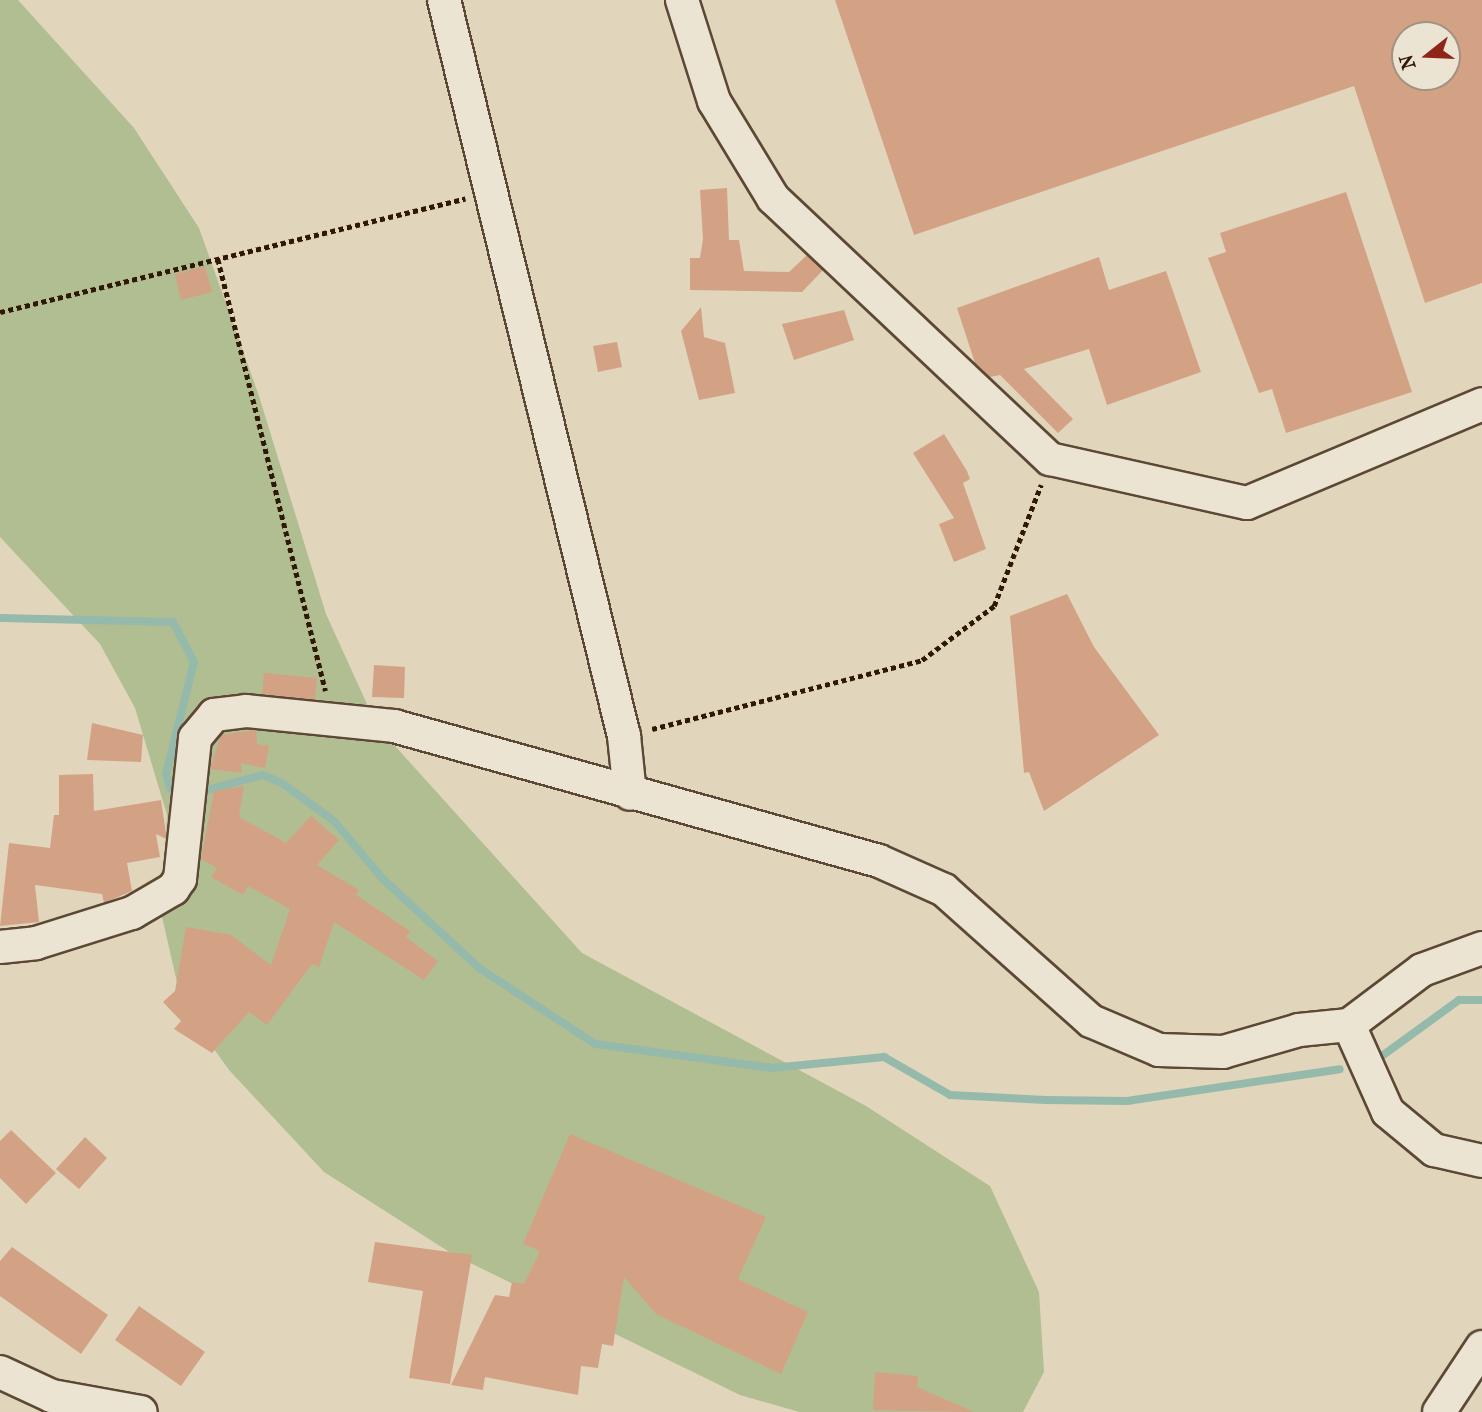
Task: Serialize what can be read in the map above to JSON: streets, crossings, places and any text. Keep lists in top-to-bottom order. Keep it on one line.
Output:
{"north":"left"}
